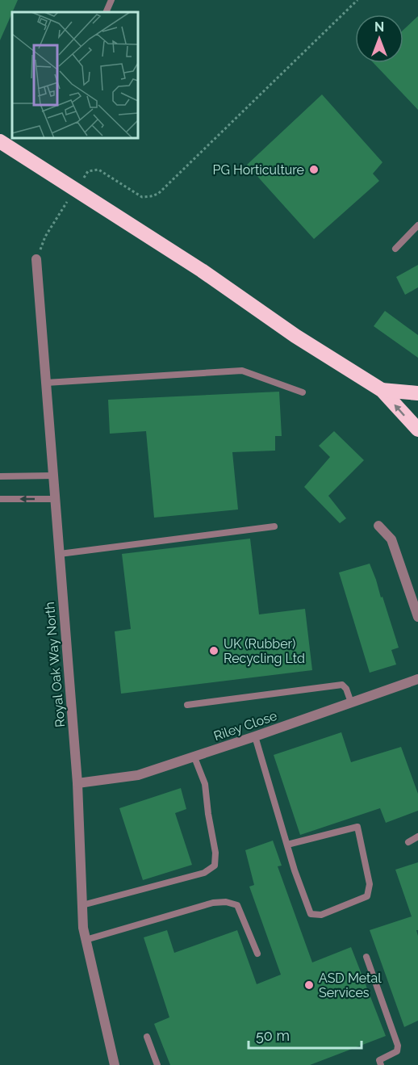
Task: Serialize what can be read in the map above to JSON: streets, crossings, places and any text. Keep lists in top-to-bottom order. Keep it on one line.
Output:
{"streets":{"street":["Royal Oak Way North","Riley Close"]},"crossings":[["Royal Oak Way North","Riley Close"]],"places":["PG Horticulture","UK (Rubber) Recycling Ltd","ASD Metal Services"],"scale_bar":"50 m","north":"top"}
